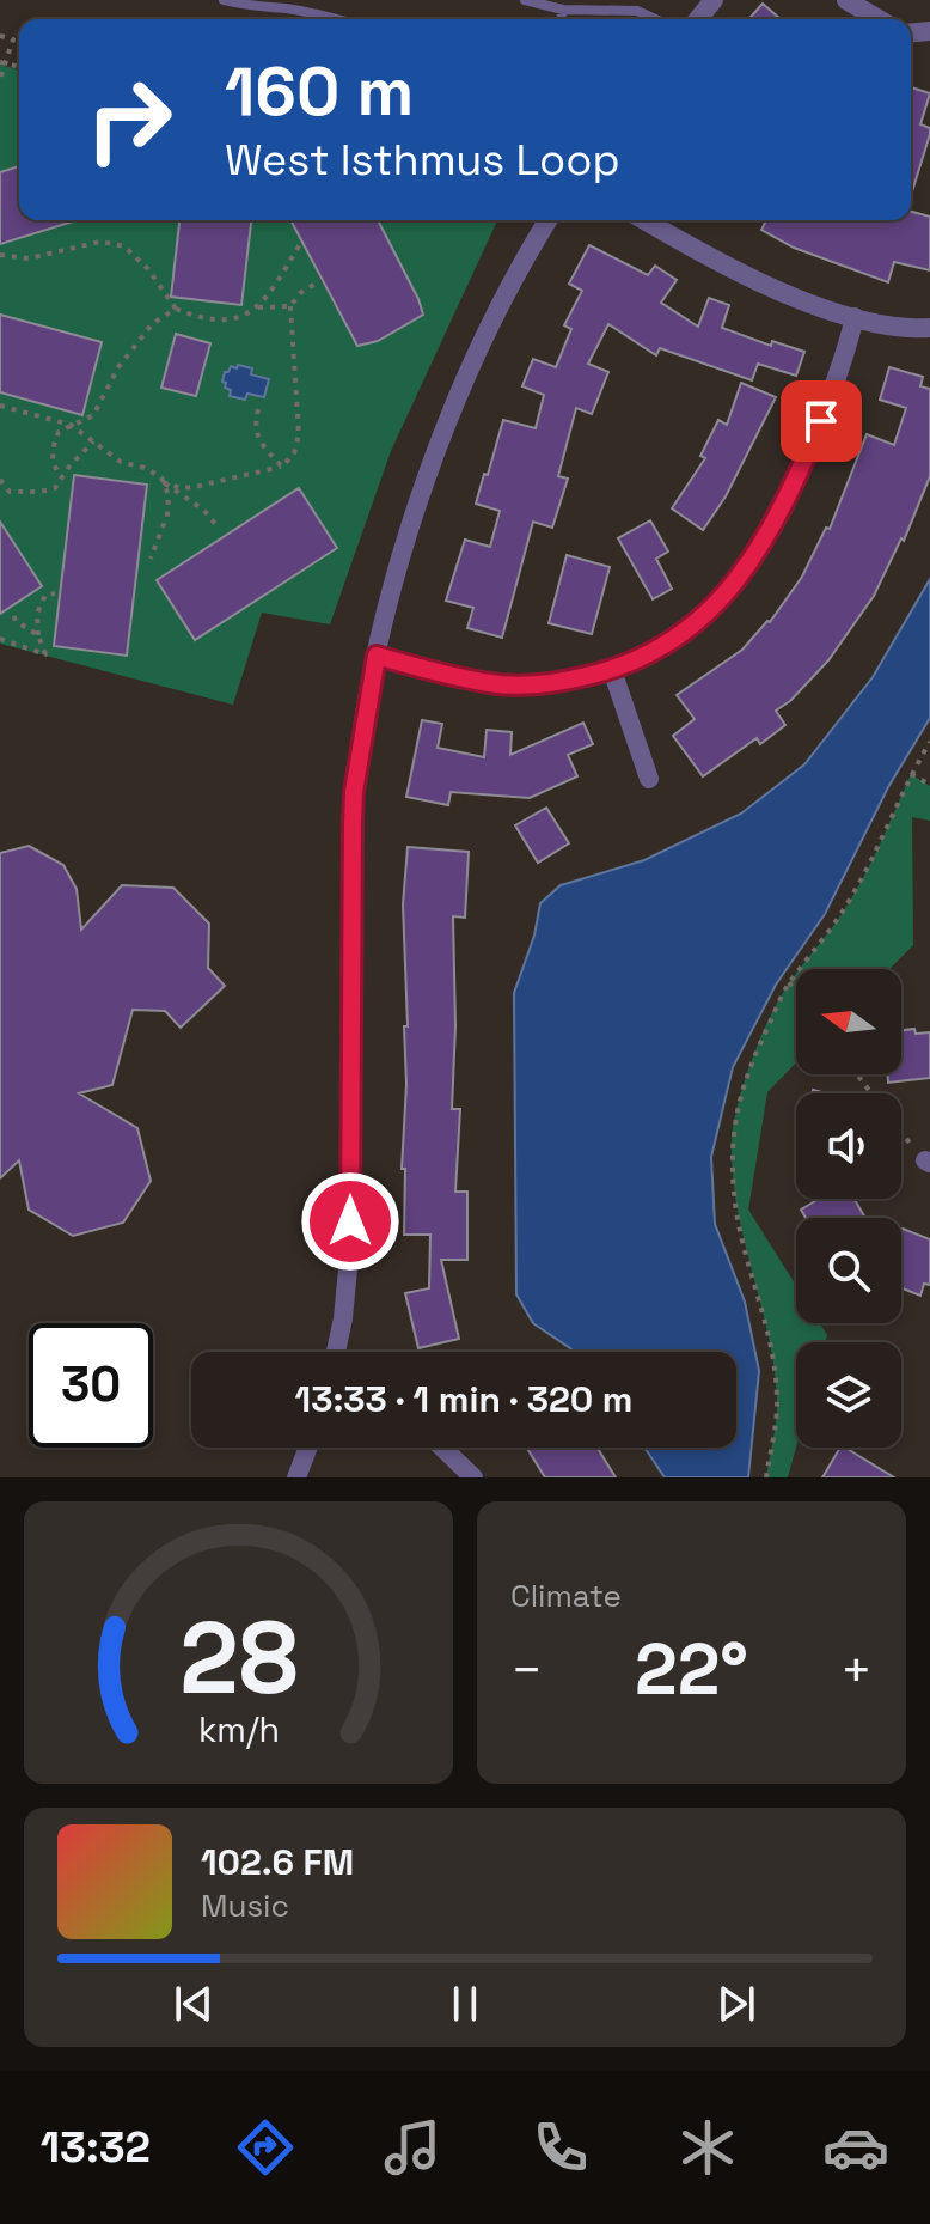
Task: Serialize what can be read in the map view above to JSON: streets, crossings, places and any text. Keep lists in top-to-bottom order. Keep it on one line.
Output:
{"north":"left","page":{"turn":["160 m","West Isthmus Loop"],"limit":"30","trip":"13:33 · 1 min · 320 m","tile":"Climate","heat":["−","22°","+"],"song":["102.6 FM","Music"],"tabs":"13:32","gauge":["28","km/h"]}}
